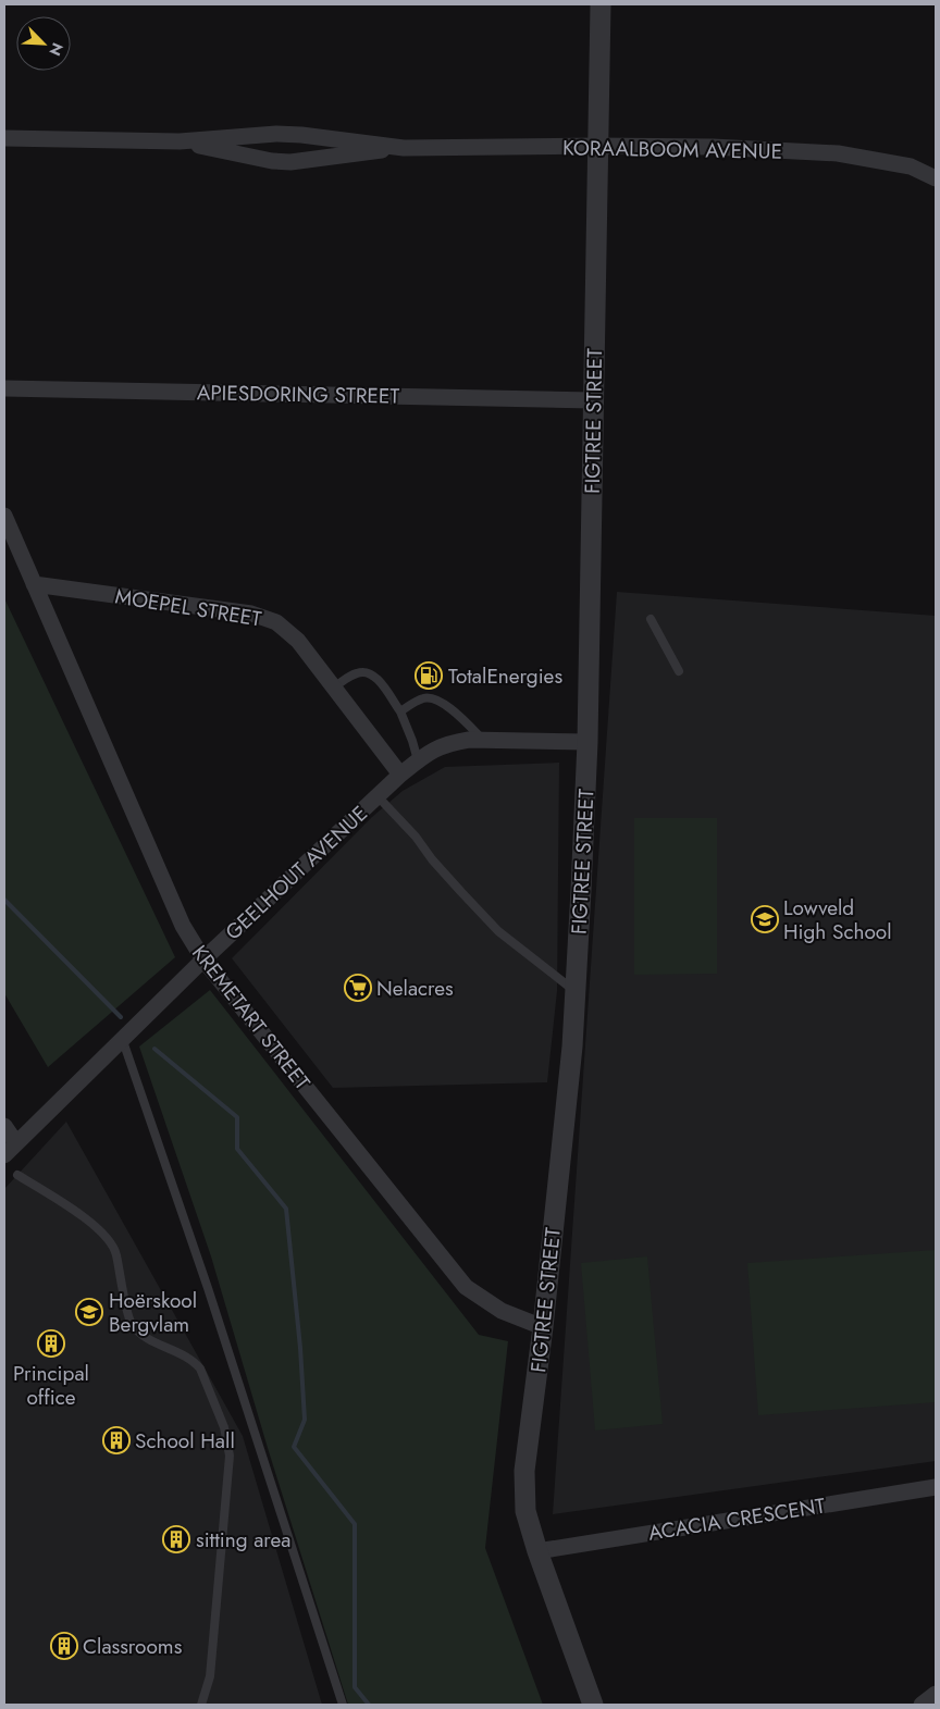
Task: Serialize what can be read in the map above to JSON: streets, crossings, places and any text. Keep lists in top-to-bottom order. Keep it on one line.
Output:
{"streets":{"street":["KORAALBOOM AVENUE","APIESDORING STREET","FIGTREE STREET","MOEPEL STREET","GEELHOUT AVENUE","KREMETART STREET","ACACIA CRESCENT"]},"crossings":[["KORAALBOOM AVENUE","FIGTREE STREET"],["APIESDORING STREET","FIGTREE STREET"],["FIGTREE STREET","GEELHOUT AVENUE"],["FIGTREE STREET","KREMETART STREET"],["FIGTREE STREET","ACACIA CRESCENT"],["MOEPEL STREET","GEELHOUT AVENUE"],["MOEPEL STREET","KREMETART STREET"],["GEELHOUT AVENUE","KREMETART STREET"]],"places":{"fuel station":["TotalEnergies"],"school or university":["Lowveld High School","Hoërskool Bergvlam"],"supermarket":["Nelacres"],"building":["Principal office","School Hall","sitting area","Classrooms"]},"north":"bottom right"}
